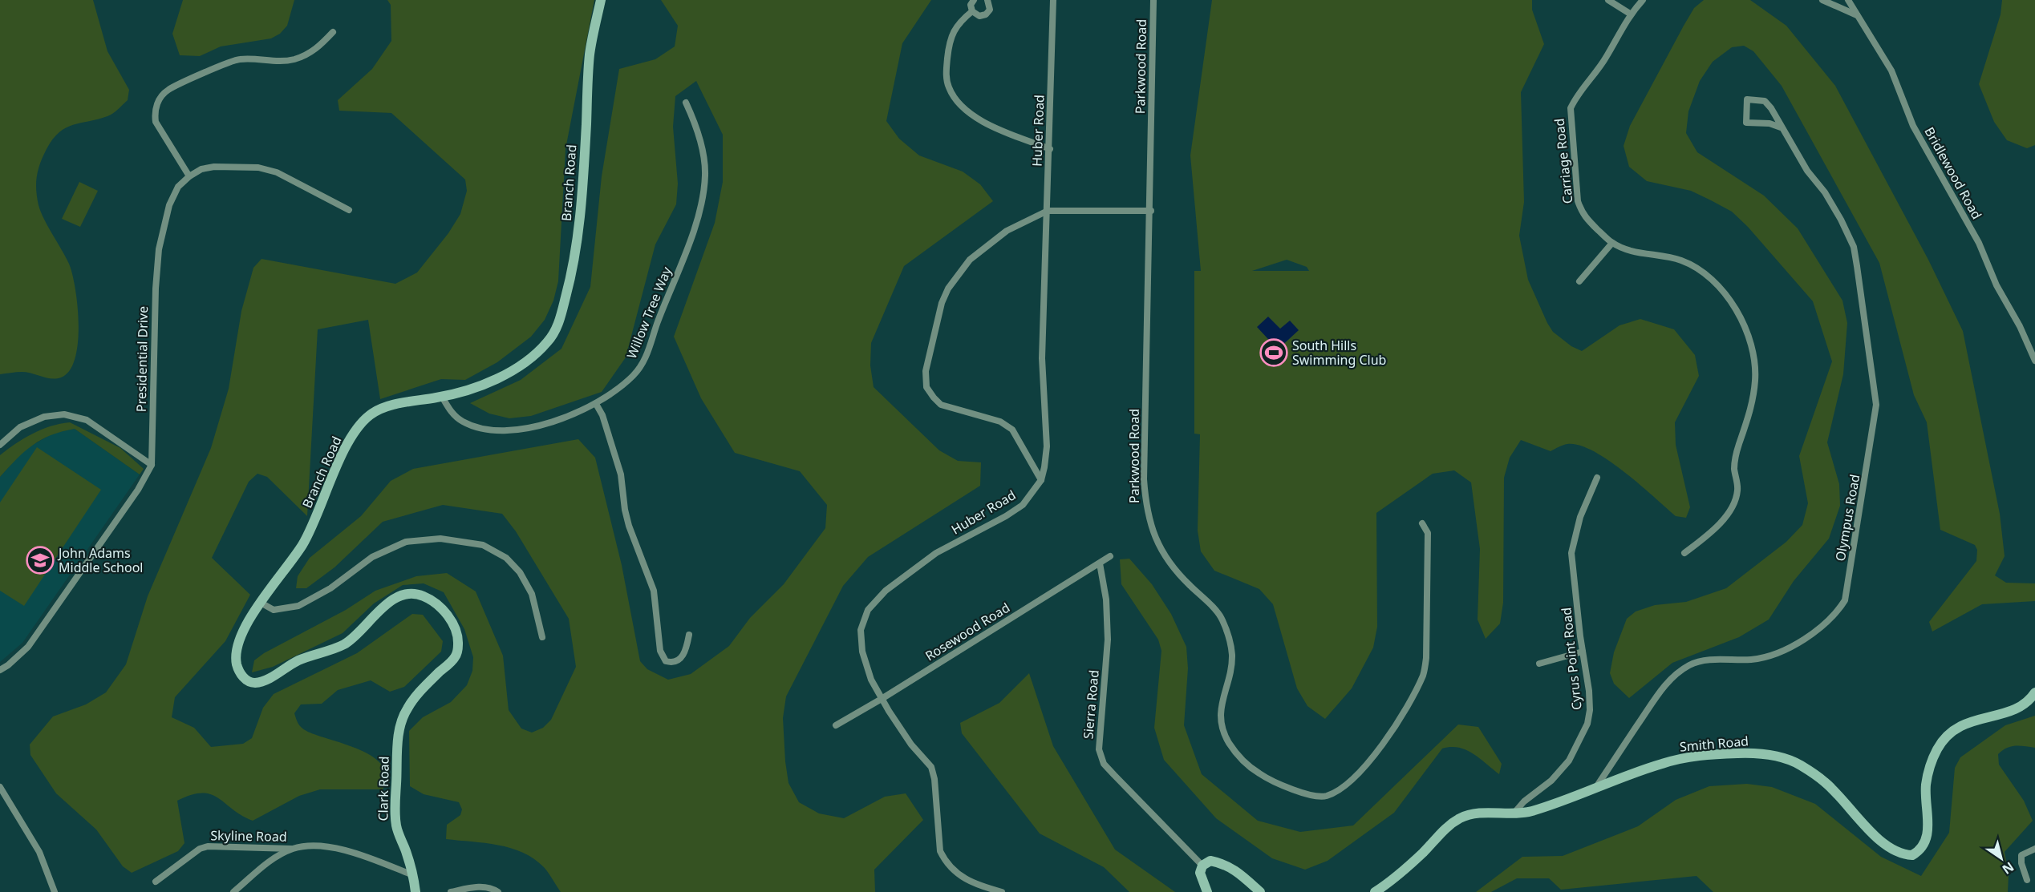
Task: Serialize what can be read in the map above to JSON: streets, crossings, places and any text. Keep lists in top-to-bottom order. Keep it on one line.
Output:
{"streets":{"street":["Parkwood Road","Huber Road","Carriage Road","Bridlewood Road","Branch Road","Willow Tree Way","Presidential Drive","Olympus Road","Rosewood Road","Cyrus Point Road","Sierra Road","Smith Road","Clark Road","Skyline Road"]},"crossings":[["Huber Road","Rosewood Road"],["Branch Road","Willow Tree Way"],["Branch Road","Clark Road"],["Olympus Road","Smith Road"],["Rosewood Road","Sierra Road"],["Cyrus Point Road","Smith Road"],["Clark Road","Skyline Road"]],"places":{"sports":["South Hills Swimming Club"],"school or university":["John Adams Middle School"]},"north":"bottom right"}
